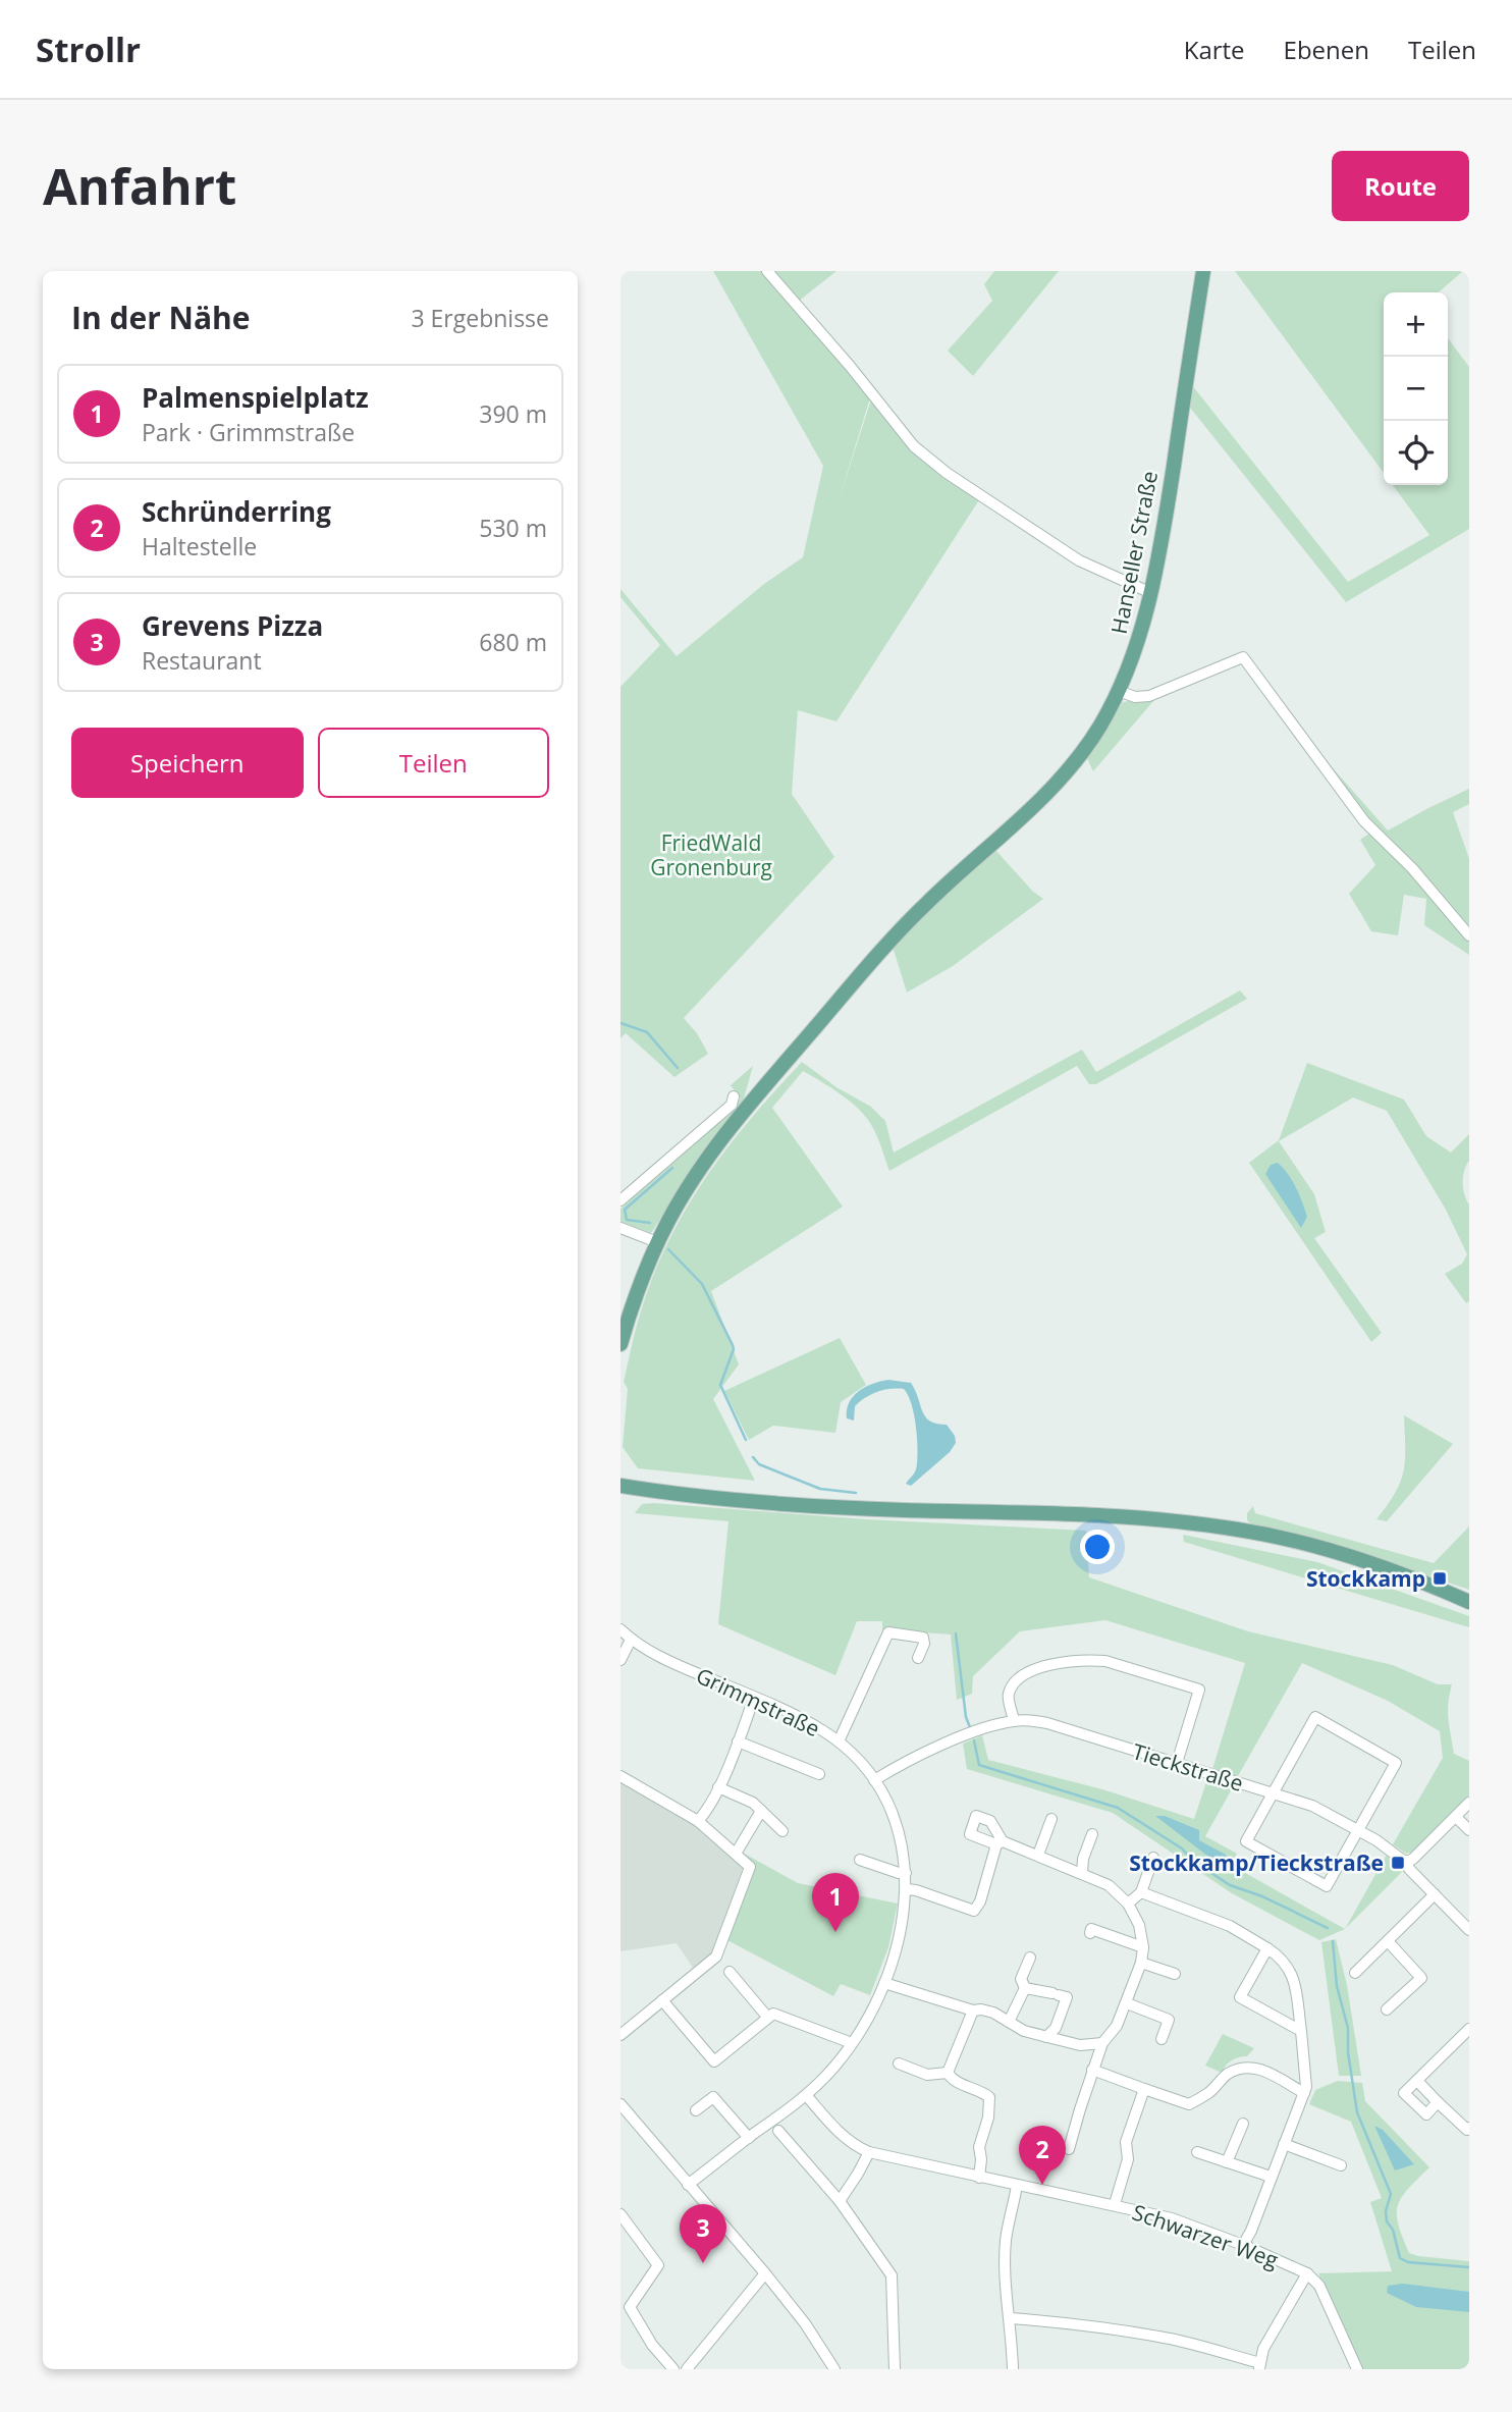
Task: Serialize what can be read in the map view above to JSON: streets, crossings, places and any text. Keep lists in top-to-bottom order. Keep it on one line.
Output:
{"streets":{"main road":["Hanseller Straße"],"street":["Grimmstraße","Tieckstraße","Schwarzer Weg"]},"crossings":[["Grimmstraße","Tieckstraße"],["Grimmstraße","Schwarzer Weg"]],"parks":["FriedWald Gronenburg"],"places":{"transit":["Stockkamp","Stockkamp/Tieckstraße"]},"page":{"header":"Strollr","nav":["Karte","Ebenen","Teilen"],"buttons":["Route",["Speichern","Teilen"]],"title":"Anfahrt","heading":["In der Nähe","3 Ergebnisse"],"map_buttons":["+","−"],"list":[{"mark":"1","name":"Palmenspielplatz","note":"Park · Grimmstraße","value":"390 m"},{"mark":"2","name":"Schründerring","note":"Haltestelle","value":"530 m"},{"mark":"3","name":"Grevens Pizza","note":"Restaurant","value":"680 m"}],"pins":["1","2","3"]}}
